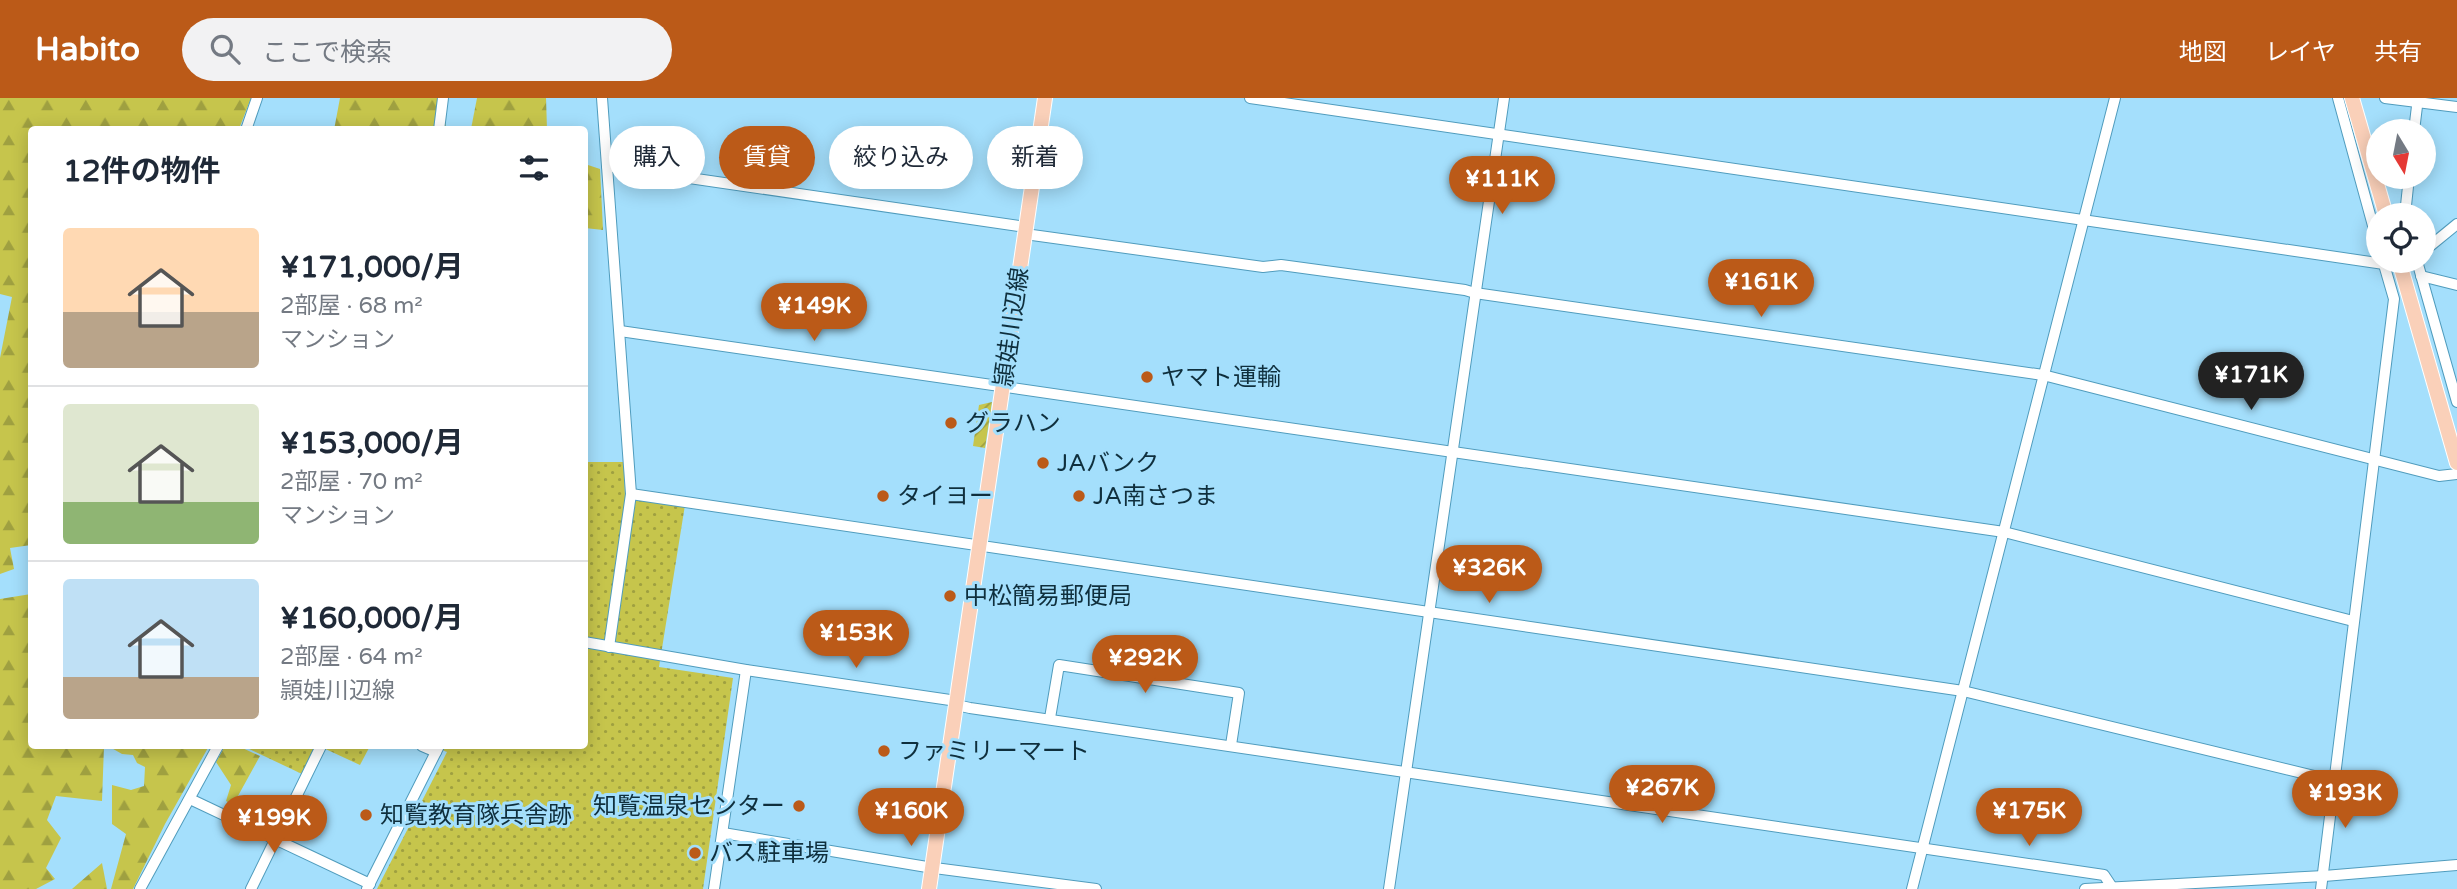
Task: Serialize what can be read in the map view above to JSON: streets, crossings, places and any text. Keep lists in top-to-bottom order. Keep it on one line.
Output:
{"streets":{"main road":["頴娃川辺線"]},"places":["ヤマト運輸","グラハン","JAバンク","タイヨー","JA南さつま","中松簡易郵便局","ファミリーマート","知覧温泉センター","知覧教育隊兵舎跡","バス駐車場"],"north":"bottom","page":{"header":"Habito","search":"ここで検索","nav":["地図","レイヤ","共有"],"chip":["購入","賃貸","絞り込み","新着"],"heading":"12件の物件","price":["¥111K","¥161K","¥149K","¥171K","¥326K","¥153K","¥292K","¥267K","¥193K","¥160K","¥175K","¥199K"],"list":[{"name":"¥171,000/月","note":"2部屋 · 68 m² · マンション"},{"name":"¥153,000/月","note":"2部屋 · 70 m² · マンション"},{"name":"¥160,000/月","note":"2部屋 · 64 m² · 頴娃川辺線"}]}}
